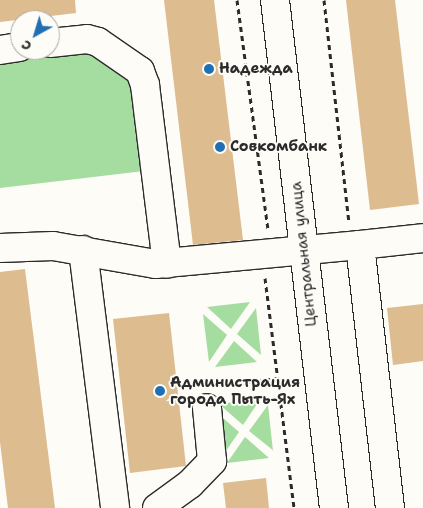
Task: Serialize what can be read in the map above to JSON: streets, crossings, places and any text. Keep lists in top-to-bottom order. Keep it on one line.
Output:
{"streets":{"main road":["Центральная улица"]},"places":["Надежда","Совкомбанк","Администрация города Пыть-Ях"],"north":"bottom left"}
